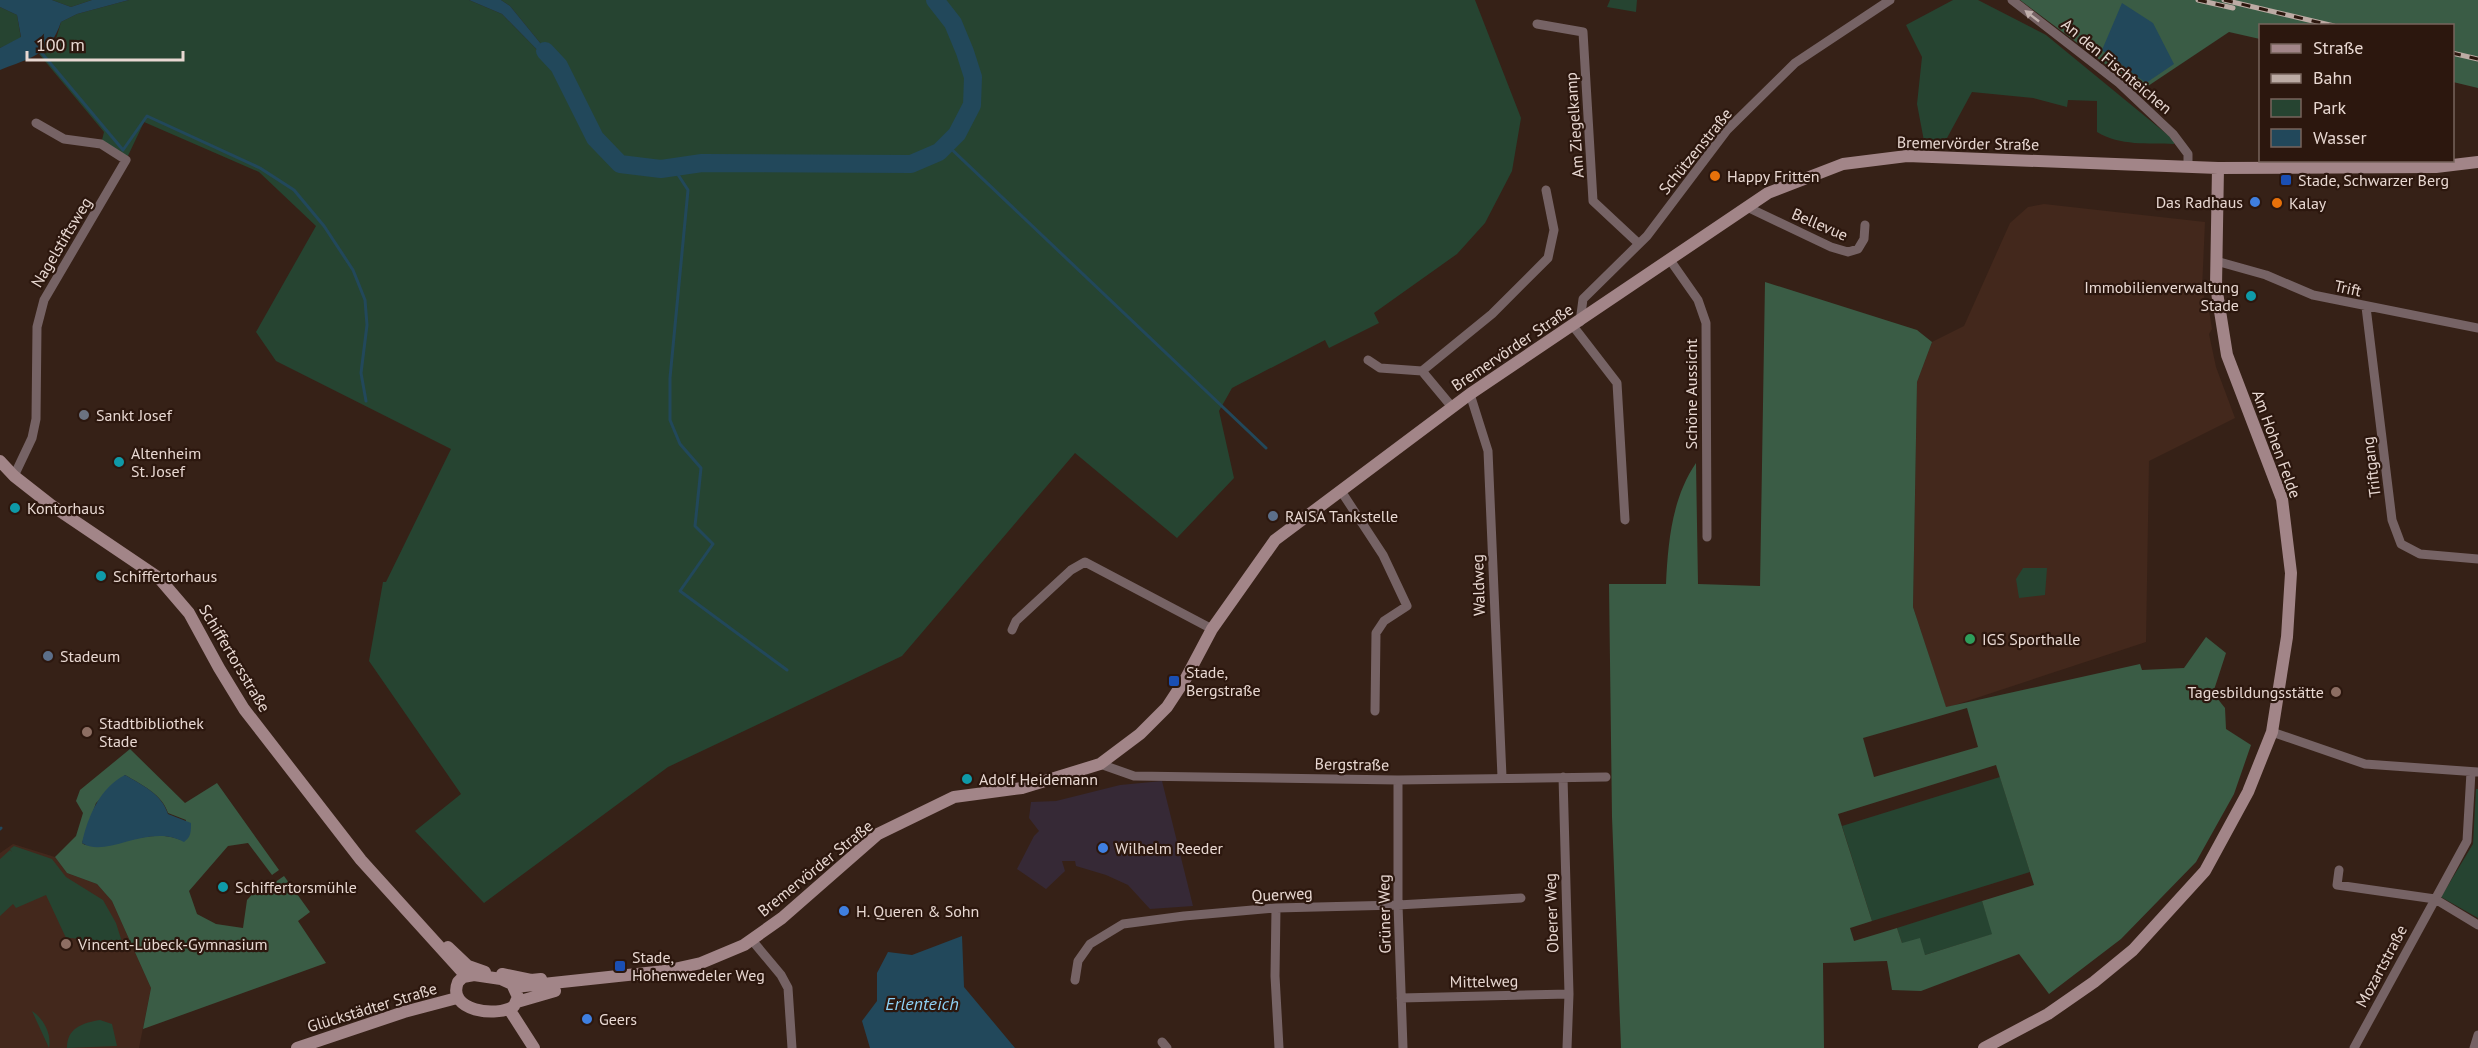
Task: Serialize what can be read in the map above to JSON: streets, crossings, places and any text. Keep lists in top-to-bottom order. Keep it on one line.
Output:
{"streets":{"main road":["Bremervörder Straße","Am Hohen Felde","Schiffertorsstraße","Glückstädter Straße"],"street":["An den Fischteichen","Am Ziegelkamp","Schützenstraße","Bellevue","Nagelstiftsweg","Trift","Schöne Aussicht","Triftgang","Waldweg","Bergstraße","Querweg","Oberer Weg","Grüner Weg","Mozartstraße","Mittelweg"]},"crossings":[["An den Fischteichen","Bremervörder Straße"],["Am Ziegelkamp","Schützenstraße"],["Bremervörder Straße","Schützenstraße"],["Bremervörder Straße","Bellevue"],["Bremervörder Straße","Schöne Aussicht"],["Bremervörder Straße","Am Hohen Felde"],["Bremervörder Straße","Waldweg"],["Bremervörder Straße","Schiffertorsstraße"],["Bremervörder Straße","Bergstraße"],["Bremervörder Straße","Glückstädter Straße"],["Nagelstiftsweg","Schiffertorsstraße"],["Trift","Am Hohen Felde"],["Trift","Triftgang"],["Waldweg","Bergstraße"],["Schiffertorsstraße","Glückstädter Straße"],["Bergstraße","Oberer Weg"],["Bergstraße","Grüner Weg"],["Querweg","Grüner Weg"],["Oberer Weg","Mittelweg"],["Grüner Weg","Mittelweg"]],"one_way":["An den Fischteichen"],"water":["Erlenteich"],"places":{"other":["Happy Fritten","Das Radhaus","Kalay","Immobilienverwaltung Stade","Sankt Josef","Altenheim St. Josef","Kontorhaus","RAISA Tankstelle","Schiffertorhaus","IGS Sporthalle","Stadeum","Tagesbildungsstätte","Stadtbibliothek Stade","Adolf Heidemann","Wilhelm Reeder","Schiffertorsmühle","H. Queren & Sohn","Vincent-Lübeck-Gymnasium","Geers"],"transit":["Stade, Schwarzer Berg","Stade, Bergstraße","Stade, Hohenwedeler Weg"]},"legend":["Straße","Bahn","Park","Wasser"],"scale_bar":"100 m"}
